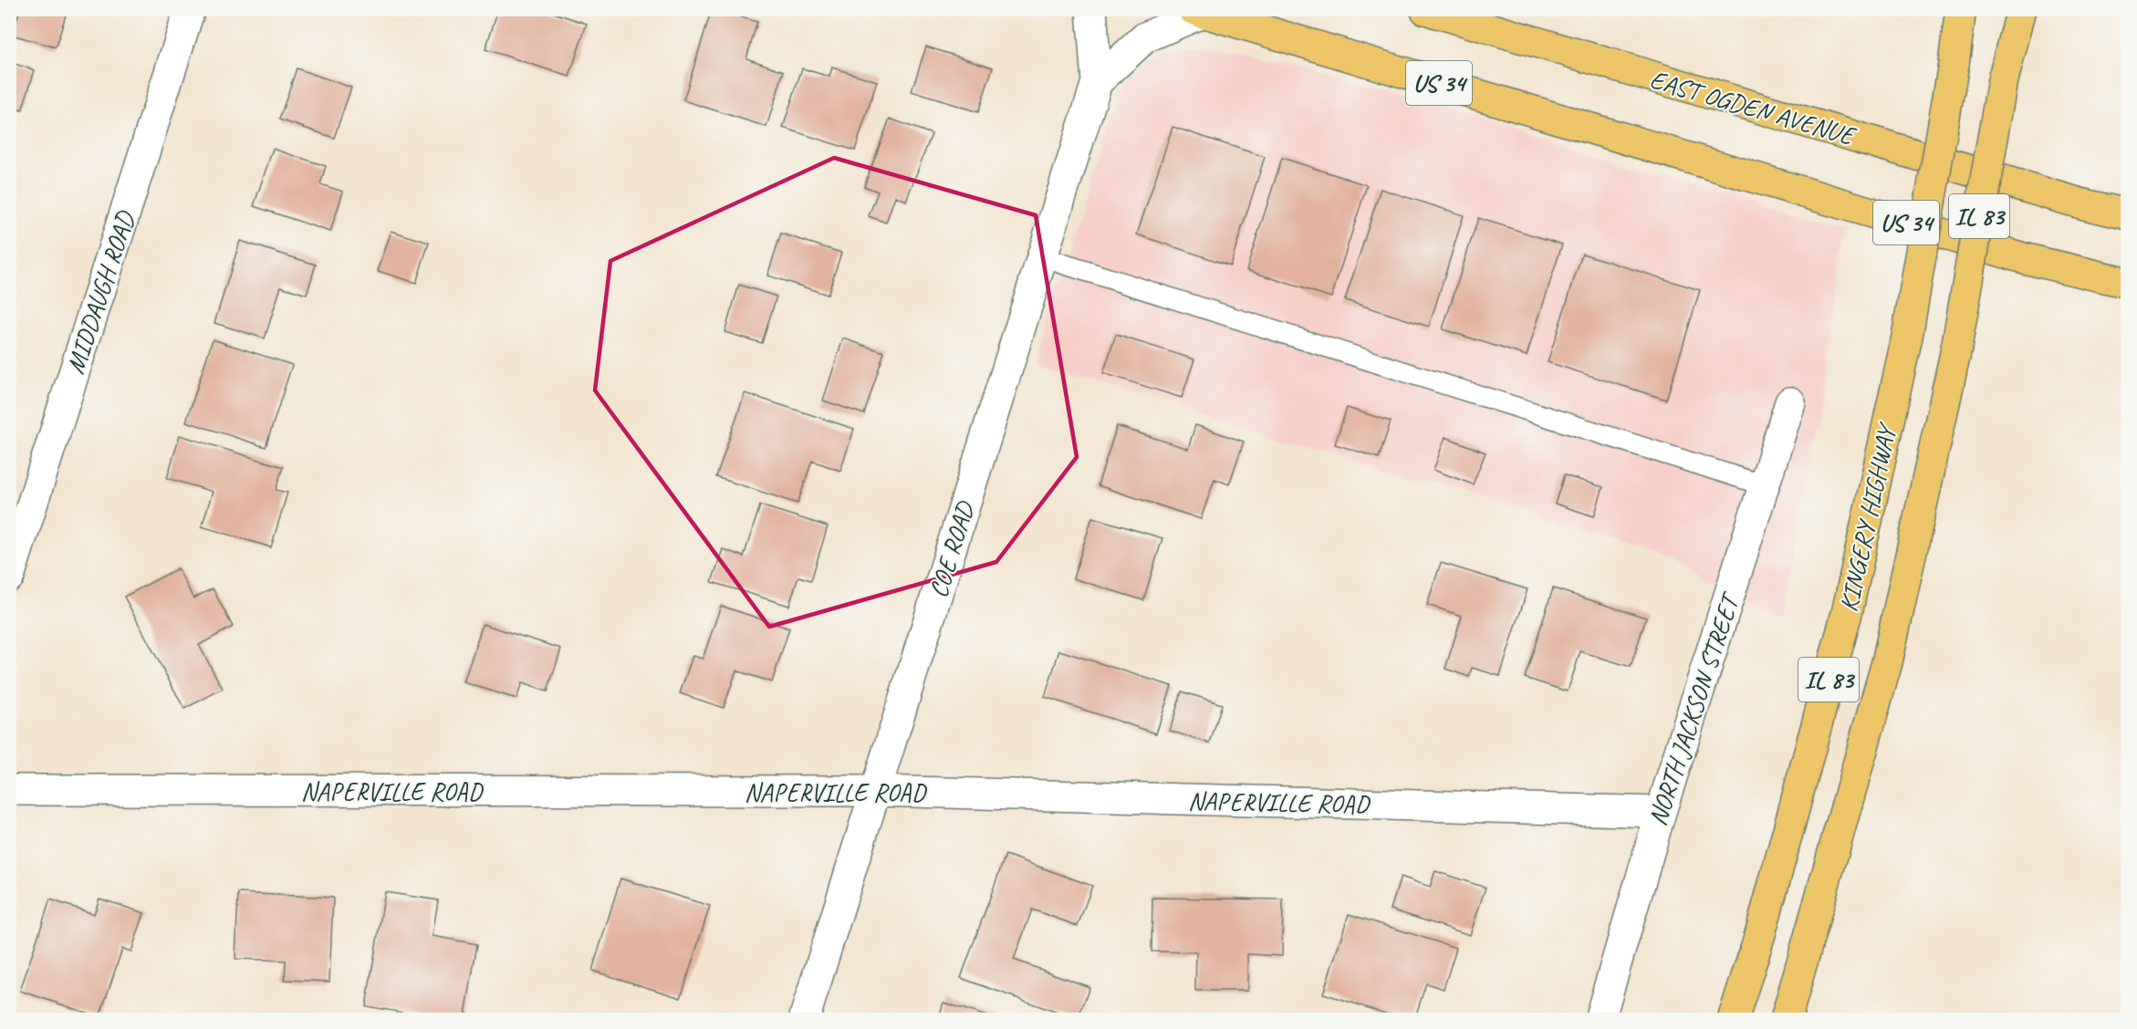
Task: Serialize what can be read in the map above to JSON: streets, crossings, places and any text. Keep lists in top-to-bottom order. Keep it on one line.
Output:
{"streets":{"main road":["US 34","EAST OGDEN AVENUE","IL 83","KINGERY HIGHWAY"],"street":["MIDDAUGH ROAD","COE ROAD","NORTH JACKSON STREET","NAPERVILLE ROAD"]},"crossings":[["US 34","COE ROAD"],["COE ROAD","NAPERVILLE ROAD"],["NORTH JACKSON STREET","NAPERVILLE ROAD"]]}
